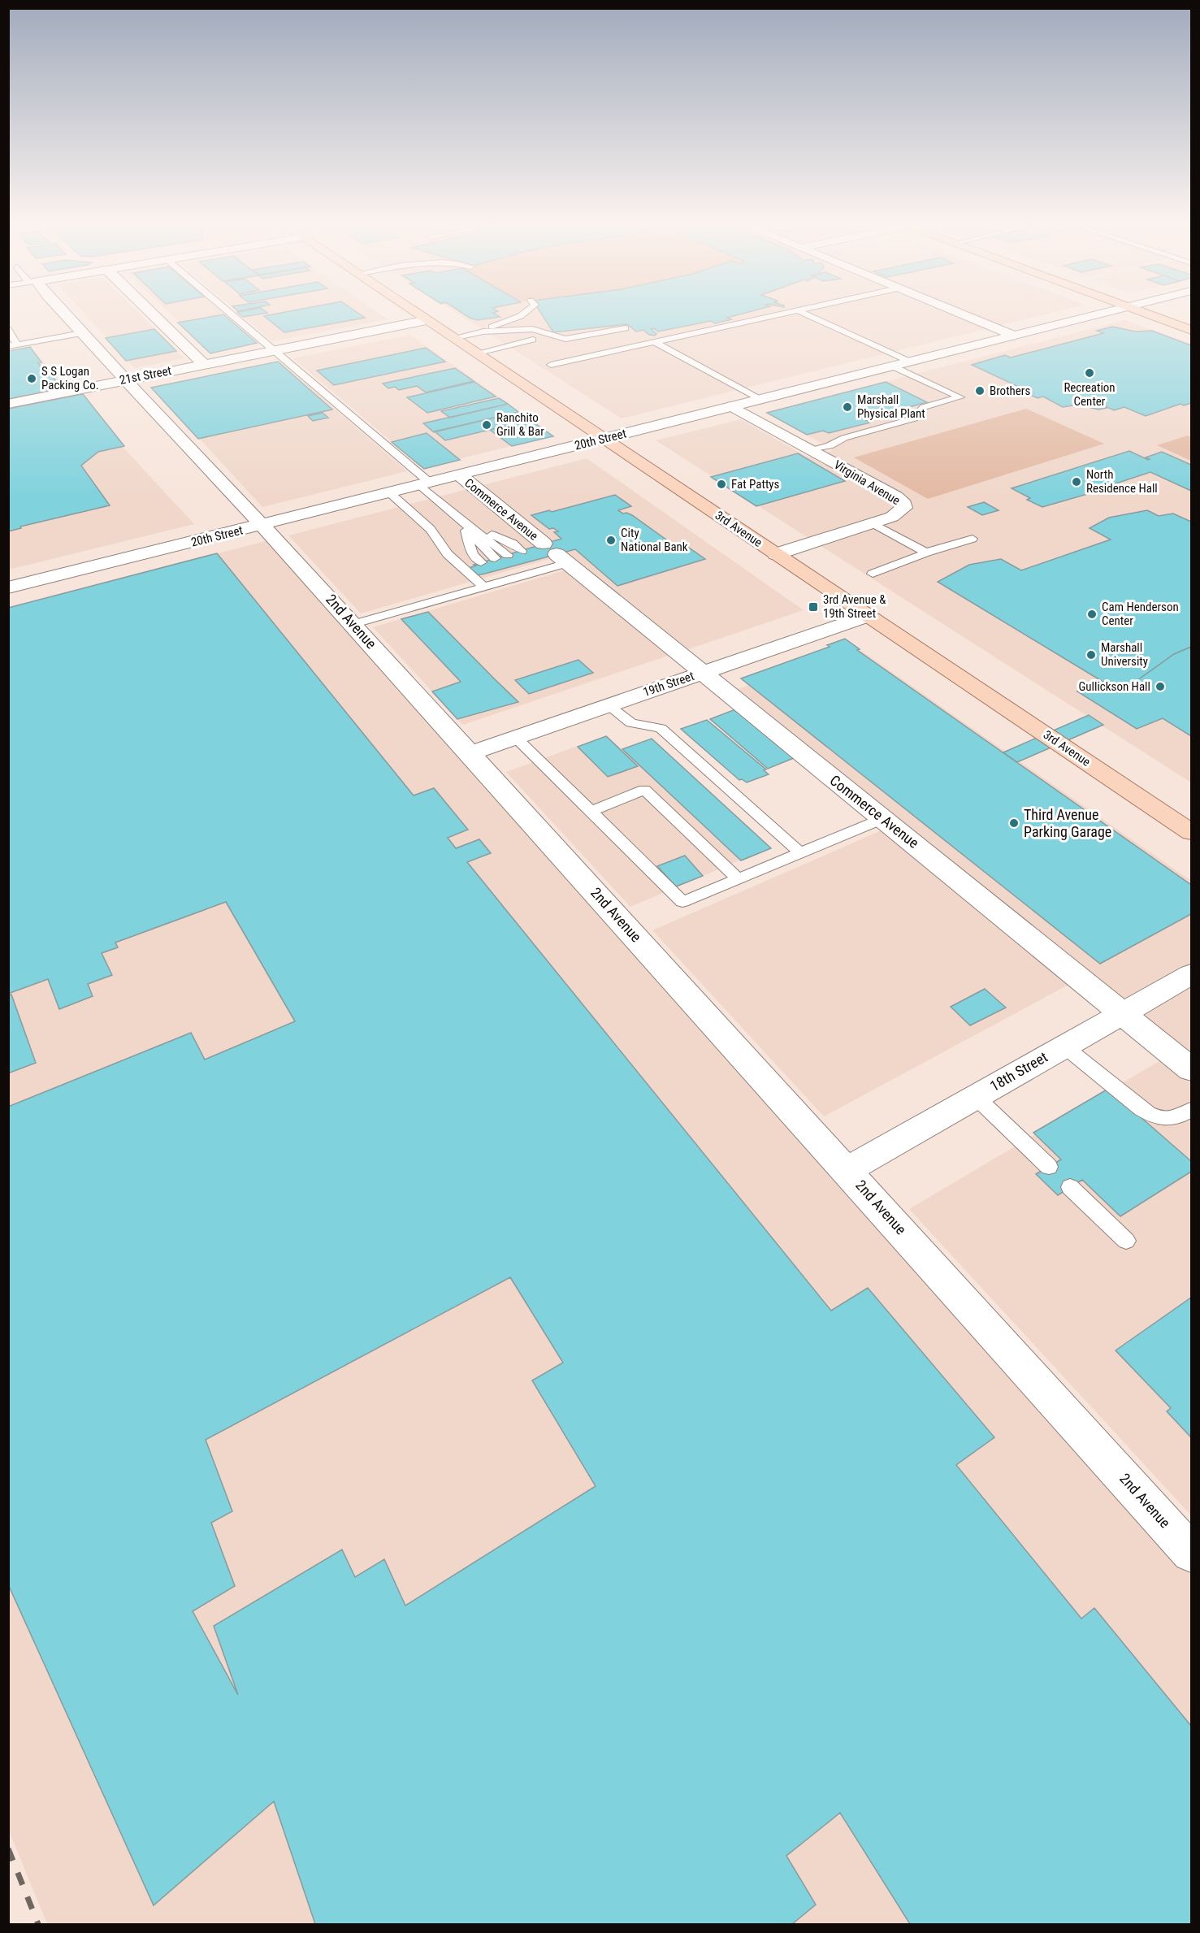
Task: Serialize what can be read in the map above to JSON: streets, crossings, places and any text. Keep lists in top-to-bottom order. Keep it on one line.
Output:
{"streets":{"main road":["3rd Avenue"],"street":["21st Street","20th Street","Virginia Avenue","Commerce Avenue","2nd Avenue","19th Street","18th Street"]},"crossings":[["21st Street","3rd Avenue"],["21st Street","2nd Avenue"],["20th Street","Virginia Avenue"],["20th Street","Commerce Avenue"],["20th Street","3rd Avenue"],["20th Street","2nd Avenue"],["Virginia Avenue","3rd Avenue"],["Commerce Avenue","19th Street"],["Commerce Avenue","18th Street"],["3rd Avenue","19th Street"],["2nd Avenue","19th Street"],["2nd Avenue","18th Street"]],"places":{"other":["Recreation Center","S S Logan Packing Co.","Brothers","Marshall Physical Plant","Ranchito Grill & Bar","North Residence Hall","Fat Pattys","City National Bank","Cam Henderson Center","Marshall University","Gullickson Hall","Third Avenue Parking Garage"],"transit":["3rd Avenue & 19th Street"]}}
